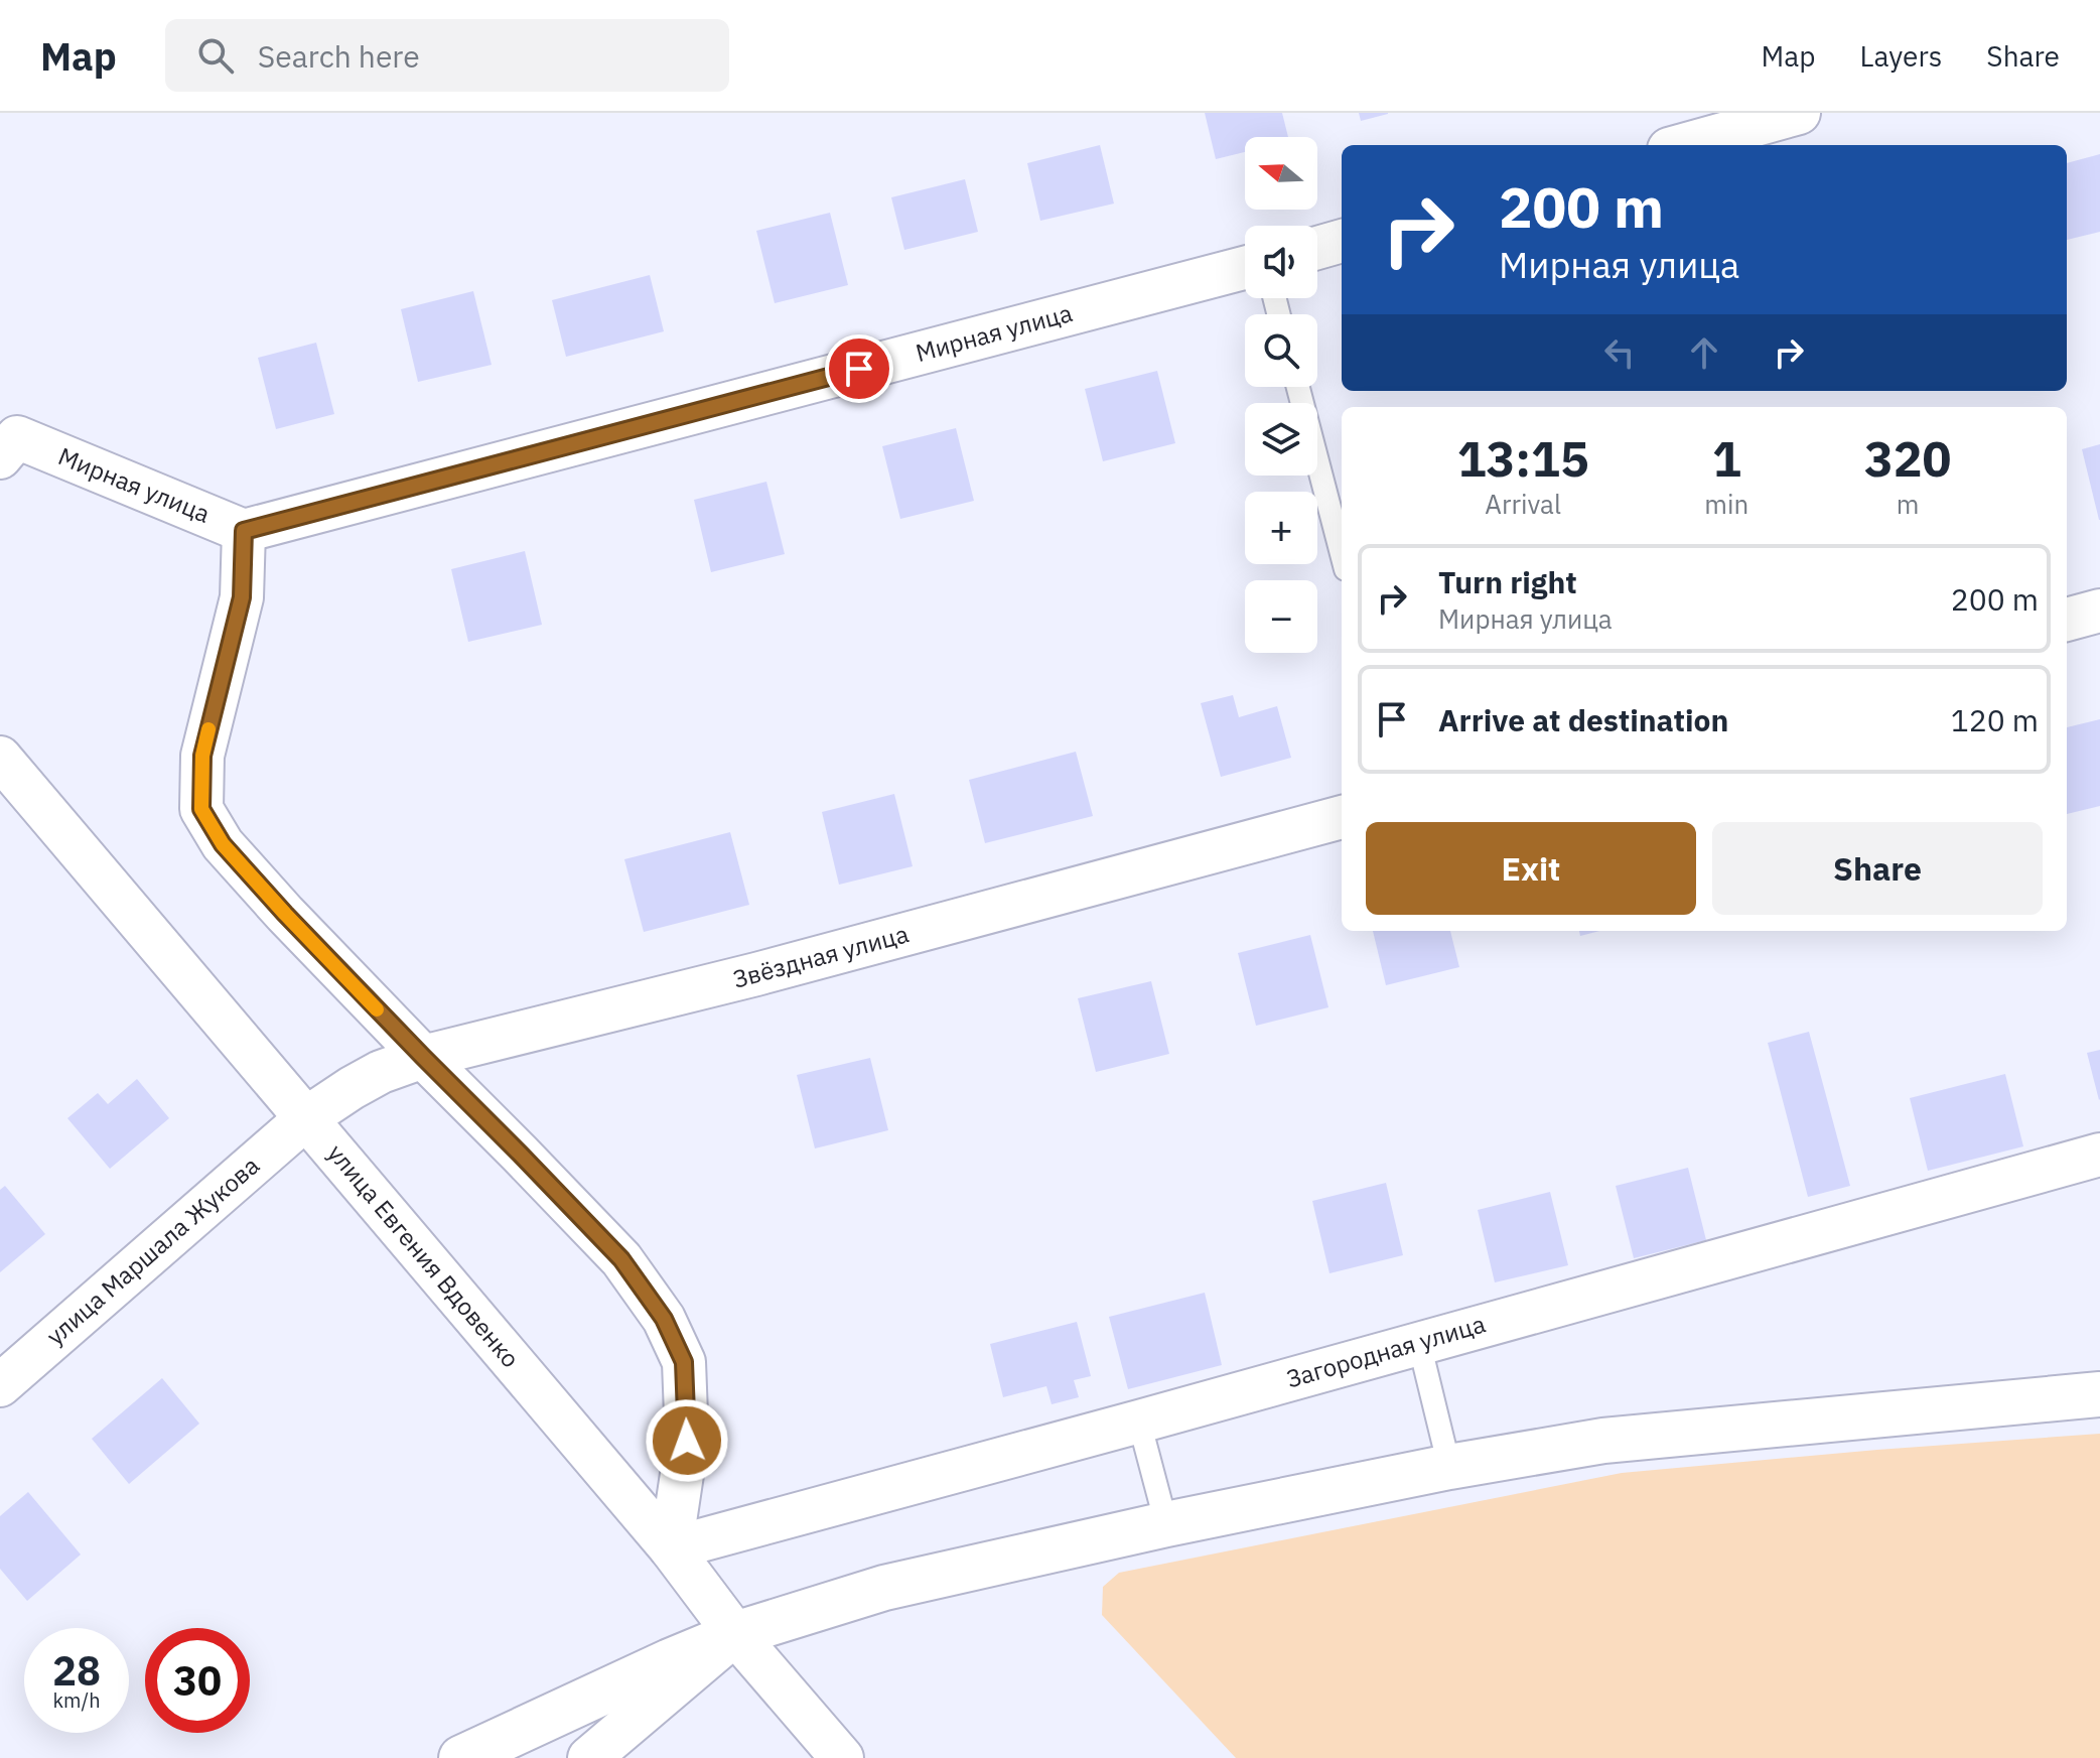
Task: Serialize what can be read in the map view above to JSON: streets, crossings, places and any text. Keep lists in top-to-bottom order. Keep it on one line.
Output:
{"streets":{"street":["Мирная улица","Звёздная улица","улица Маршала Жукова","улица Евгения Вдовенко","Загородная улица"]},"crossings":[["Звёздная улица","улица Маршала Жукова"],["Звёздная улица","улица Евгения Вдовенко"],["улица Маршала Жукова","улица Евгения Вдовенко"],["улица Евгения Вдовенко","Загородная улица"]],"north":"left","page":{"header":"Map","search":"Search here","nav":["Map","Layers","Share"],"map_buttons":["+","−"],"turn":["200 m","Мирная улица"],"eta":["13:15","Arrival","1","min","320","m"],"list":[{"name":"Turn right","note":"Мирная улица","value":"200 m"},{"name":"Arrive at destination","value":"120 m"}],"buttons":["Exit","Share"],"speed":"28 km/h","limit":"30"}}
